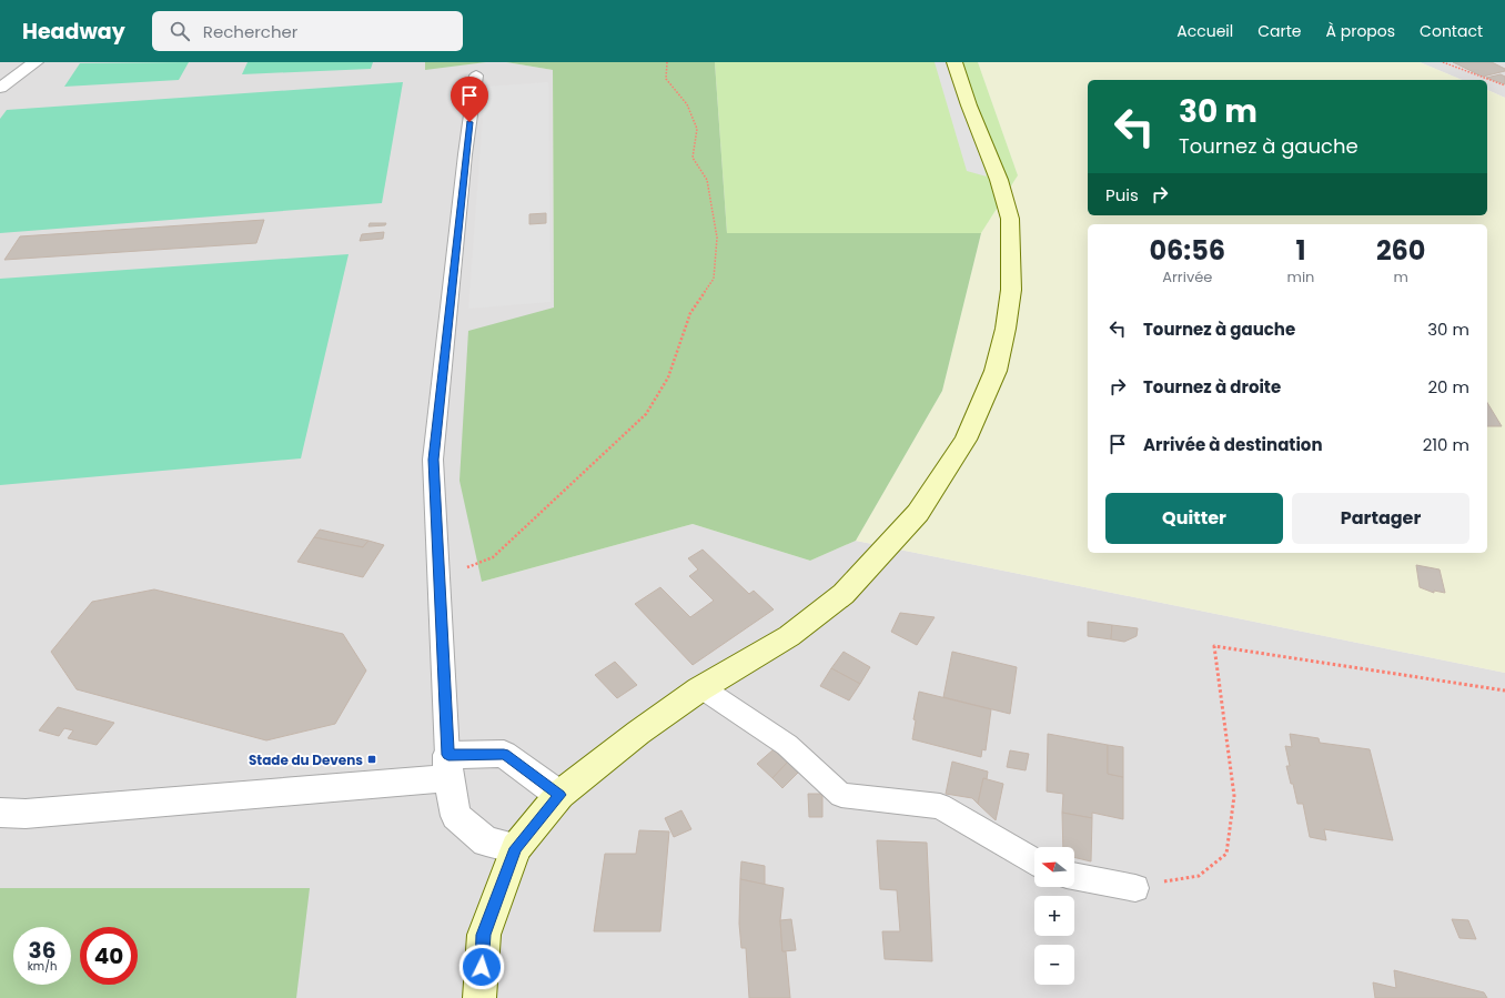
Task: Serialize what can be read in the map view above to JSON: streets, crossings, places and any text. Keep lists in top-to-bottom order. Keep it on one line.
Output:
{"places":{"transit":["Stade du Devens"]},"north":"left","page":{"header":"Headway","search":"Rechercher","nav":["Accueil","Carte","À propos","Contact"],"turn":["30 m","Tournez à gauche"],"then":"Puis","eta":["06:56","Arrivée","1","min","260","m"],"list":[{"name":"Tournez à gauche","value":"30 m"},{"name":"Tournez à droite","value":"20 m"},{"name":"Arrivée à destination","value":"210 m"}],"buttons":["Quitter","Partager"],"map_buttons":["+","−"],"speed":"36 km/h","limit":"40"}}
